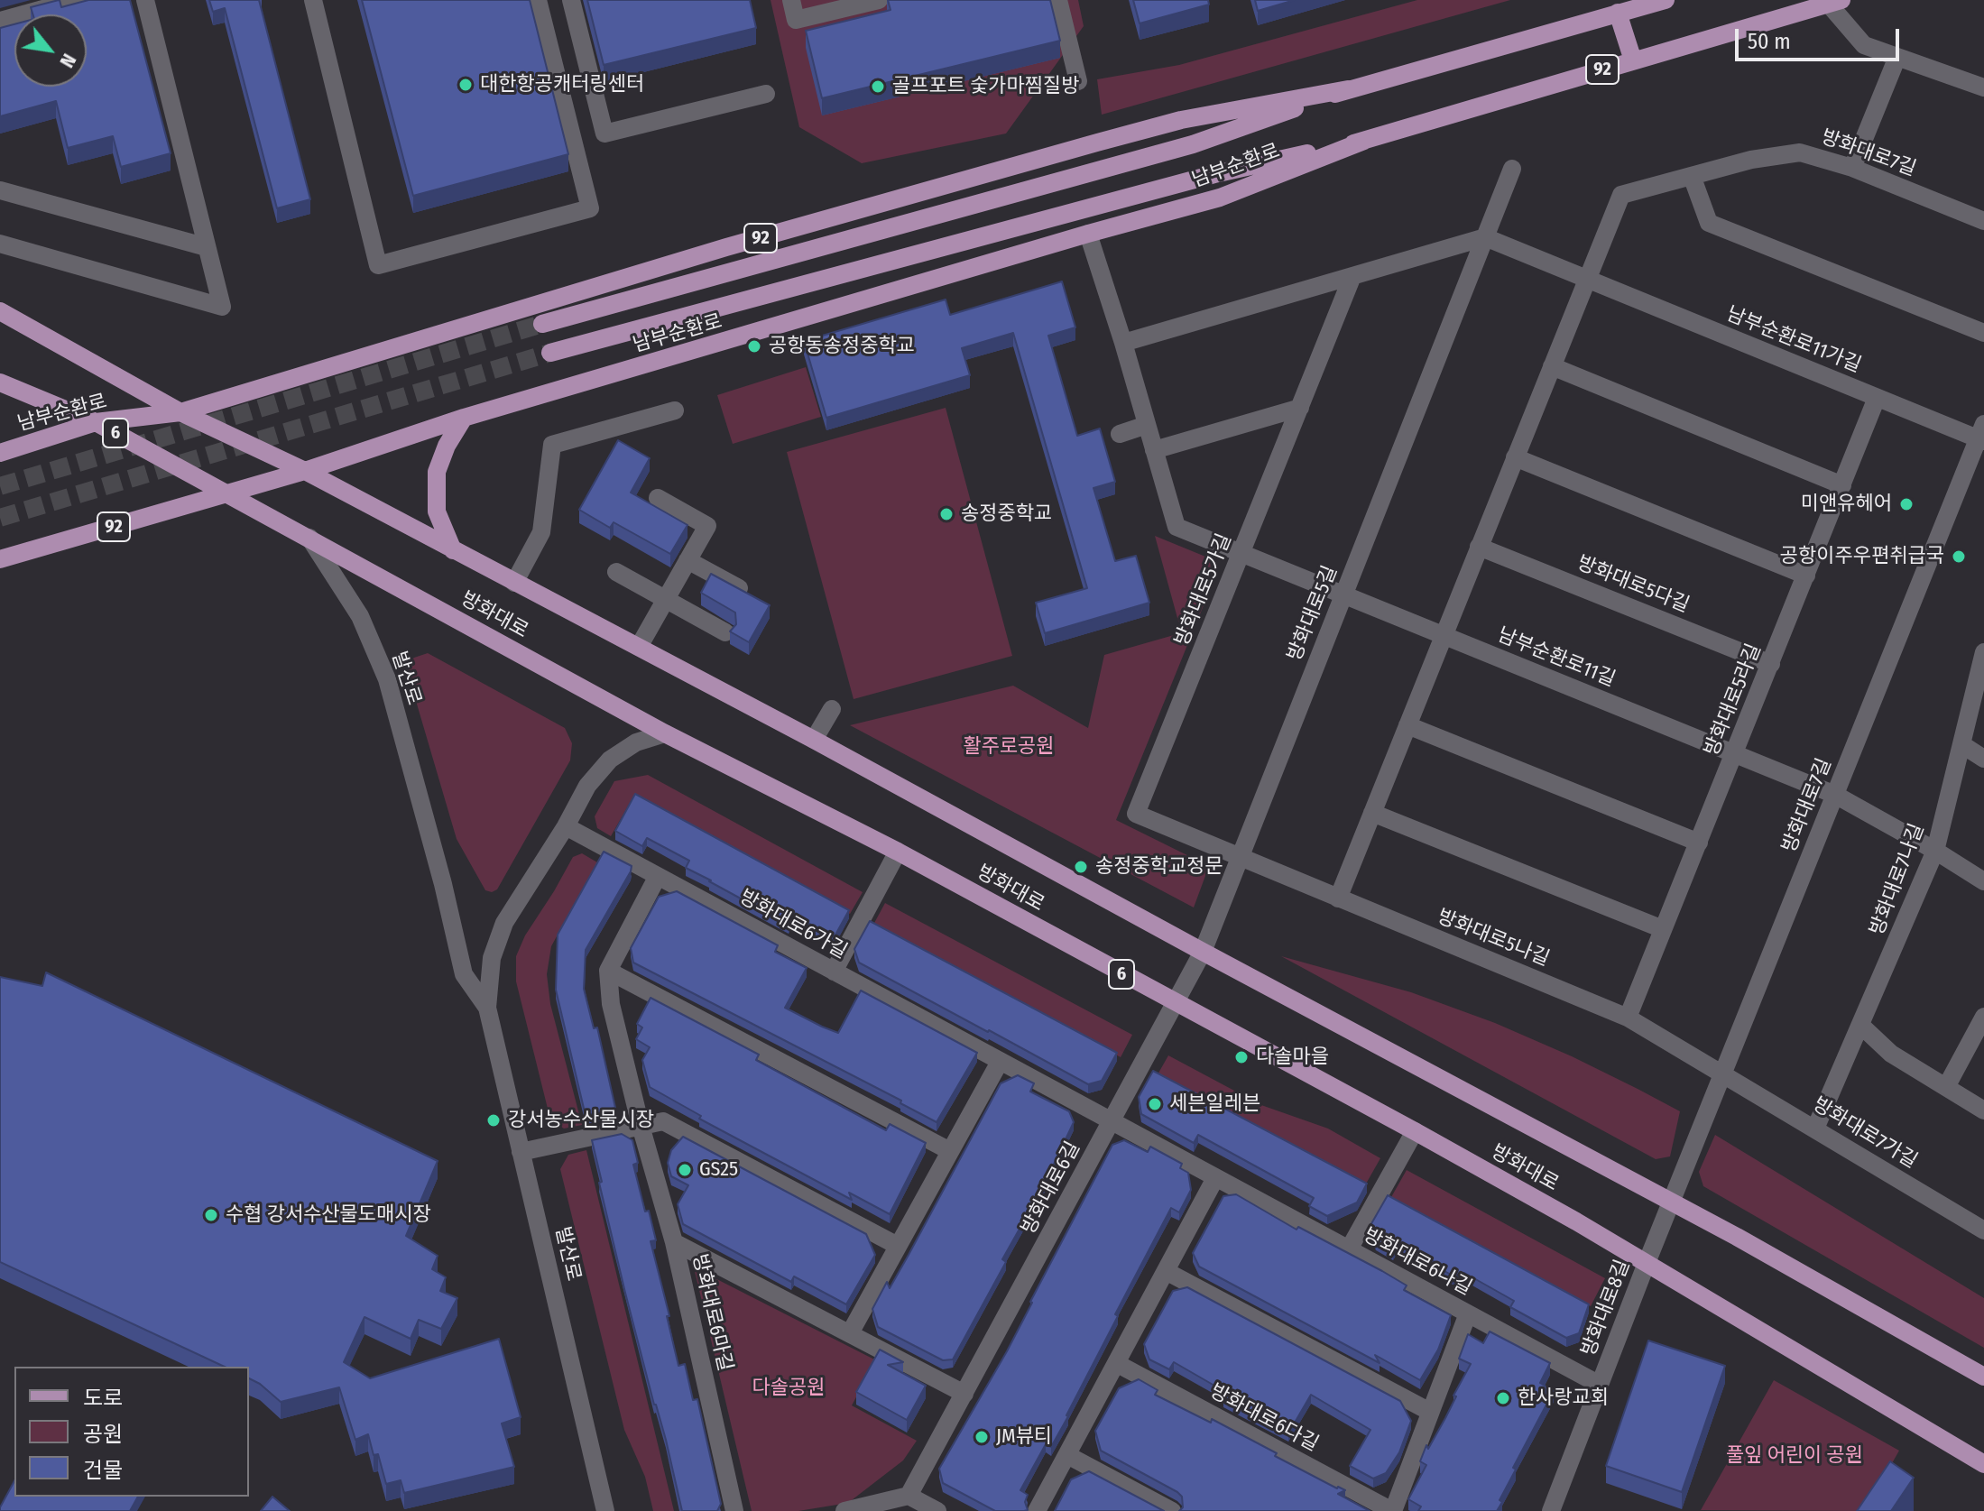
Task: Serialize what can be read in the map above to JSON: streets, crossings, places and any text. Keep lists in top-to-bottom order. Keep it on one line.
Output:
{"streets":{"main road":["92","남부순환로","6","방화대로"],"street":["방화대로7길","남부순환로11가길","방화대로5다길","방화대로5가길","방화대로5길","남부순환로11길","발산로","방화대로5라길","방화대로7나길","방화대로6가길","방화대로5나길","방화대로7가길","방화대로6길","방화대로6나길","방화대로8길","방화대로6마길","방화대로6다길"]},"crossings":[["방화대로7길","남부순환로11가길"],["방화대로7길","방화대로"],["방화대로7길","남부순환로11길"],["방화대로7길","방화대로5나길"],["방화대로7길","방화대로7가길"],["방화대로7길","방화대로8길"],["남부순환로","방화대로"],["남부순환로","남부순환로11길"],["남부순환로11가길","방화대로5길"],["남부순환로11가길","방화대로5라길"],["방화대로5다길","방화대로5라길"],["방화대로5가길","방화대로5길"],["방화대로5가길","남부순환로11길"],["방화대로5가길","방화대로5나길"],["방화대로5길","방화대로"],["방화대로5길","남부순환로11길"],["방화대로5길","방화대로5나길"],["방화대로5길","방화대로6길"],["방화대로","발산로"],["방화대로","방화대로6길"],["방화대로","방화대로8길"],["남부순환로11길","방화대로5라길"],["남부순환로11길","방화대로7나길"],["발산로","방화대로6가길"],["방화대로5라길","방화대로5나길"],["방화대로7나길","방화대로7가길"],["방화대로6가길","방화대로6길"],["방화대로6가길","방화대로6나길"],["방화대로5나길","방화대로7가길"],["방화대로6길","방화대로6나길"],["방화대로6나길","방화대로8길"],["방화대로6나길","방화대로6다길"]],"parks":["활주로공원","다솔공원","풀잎 어린이 공원"],"places":["대한항공캐터링센터","골프포트 숯가마찜질방","공항동송정중학교","미앤유헤어","송정중학교","공항이주우편취급국","송정중학교정문","다솔마을","세븐일레븐","강서농수산물시장","GS25","수협 강서수산물도매시장","한사랑교회","JM뷰티"],"legend":["도로","공원","건물"],"scale_bar":"50 m","north":"bottom right"}
